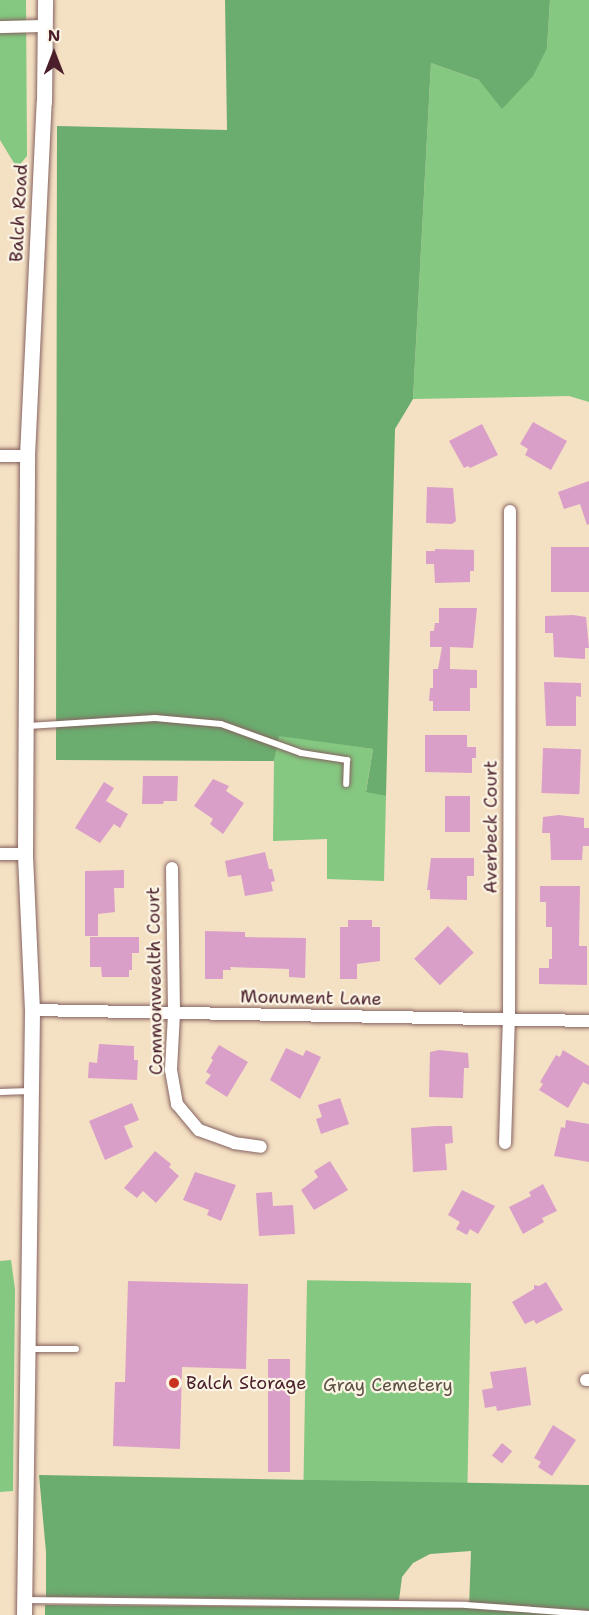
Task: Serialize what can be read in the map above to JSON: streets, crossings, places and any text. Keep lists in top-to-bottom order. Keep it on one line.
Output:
{"streets":{"street":["Balch Road","Averbeck Court","Commonwealth Court","Monument Lane"]},"crossings":[["Balch Road","Monument Lane"],["Averbeck Court","Monument Lane"],["Commonwealth Court","Monument Lane"]],"parks":["Gray Cemetery"],"places":["Balch Storage"],"north":"top"}
